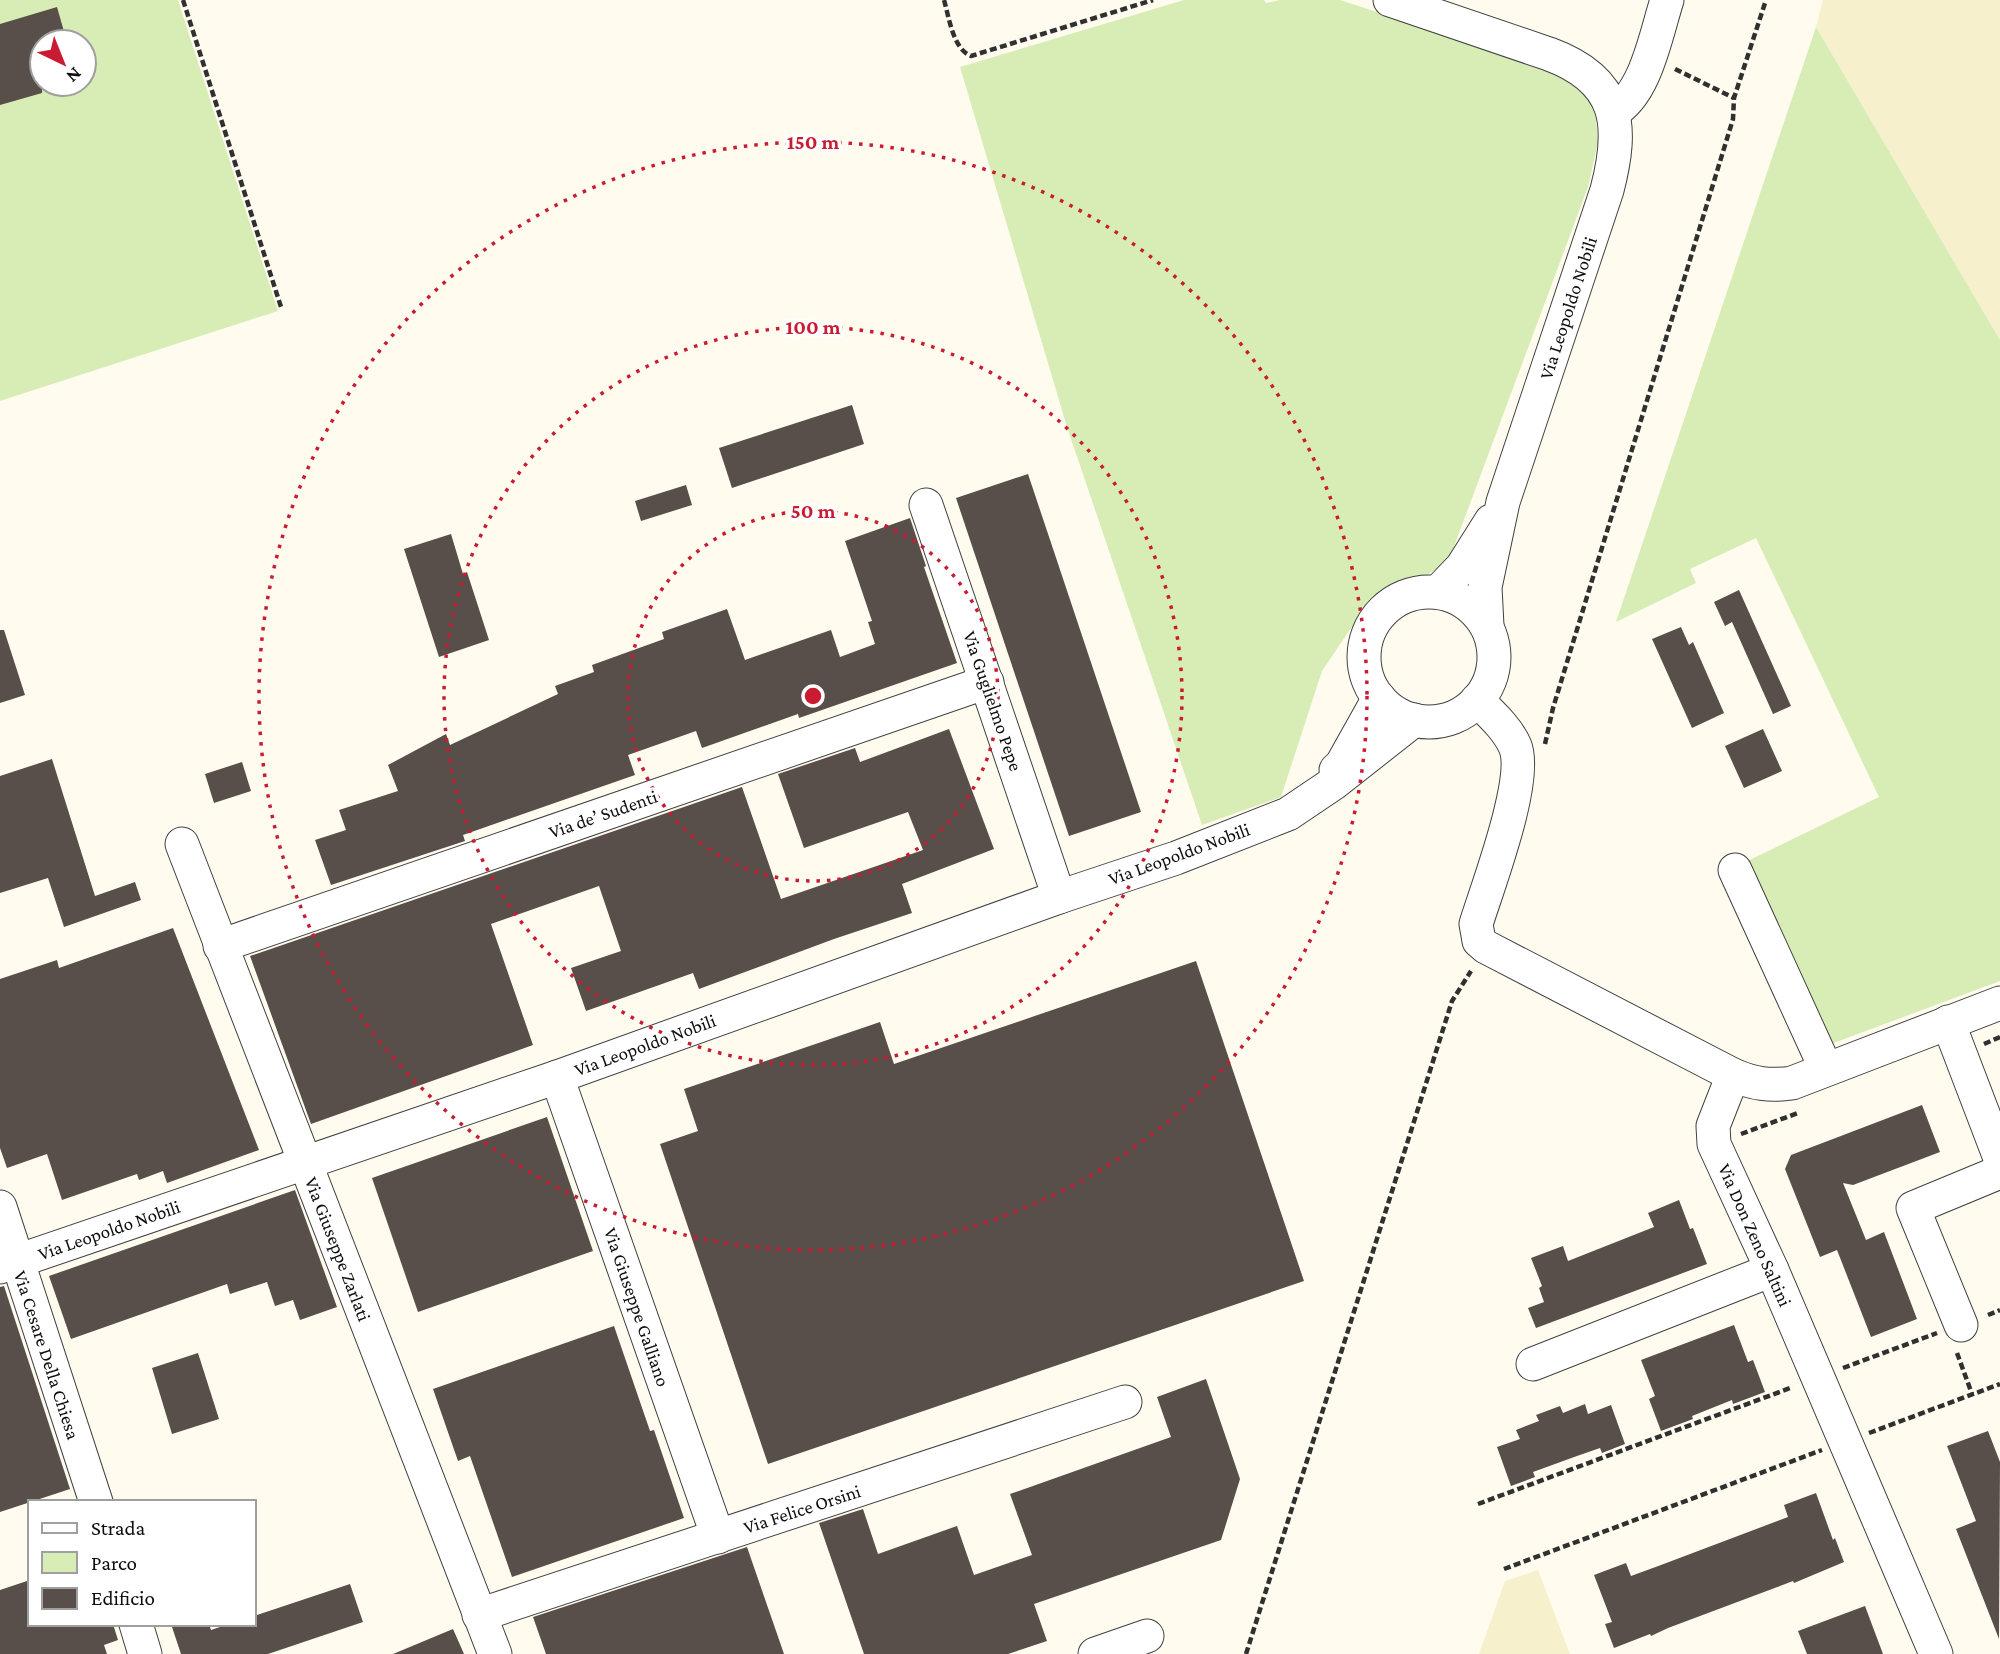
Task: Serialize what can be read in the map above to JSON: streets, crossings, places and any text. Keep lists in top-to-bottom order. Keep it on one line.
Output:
{"streets":{"street":["Via Leopoldo Nobili","Via Guglielmo Pepe","Via de’ Sudenti","Via Don Zeno Saltini","Via Giuseppe Zarlati","Via Giuseppe Galliano","Via Cesare Della Chiesa","Via Felice Orsini"]},"crossings":[["Via Leopoldo Nobili","Via Guglielmo Pepe"],["Via Leopoldo Nobili","Via Giuseppe Zarlati"],["Via Leopoldo Nobili","Via Giuseppe Galliano"],["Via Leopoldo Nobili","Via Cesare Della Chiesa"],["Via Guglielmo Pepe","Via de’ Sudenti"],["Via de’ Sudenti","Via Giuseppe Zarlati"],["Via Giuseppe Zarlati","Via Felice Orsini"],["Via Giuseppe Galliano","Via Felice Orsini"]],"legend":["Strada","Parco","Edificio"],"north":"bottom right","rings":["150 m","100 m","50 m"]}
